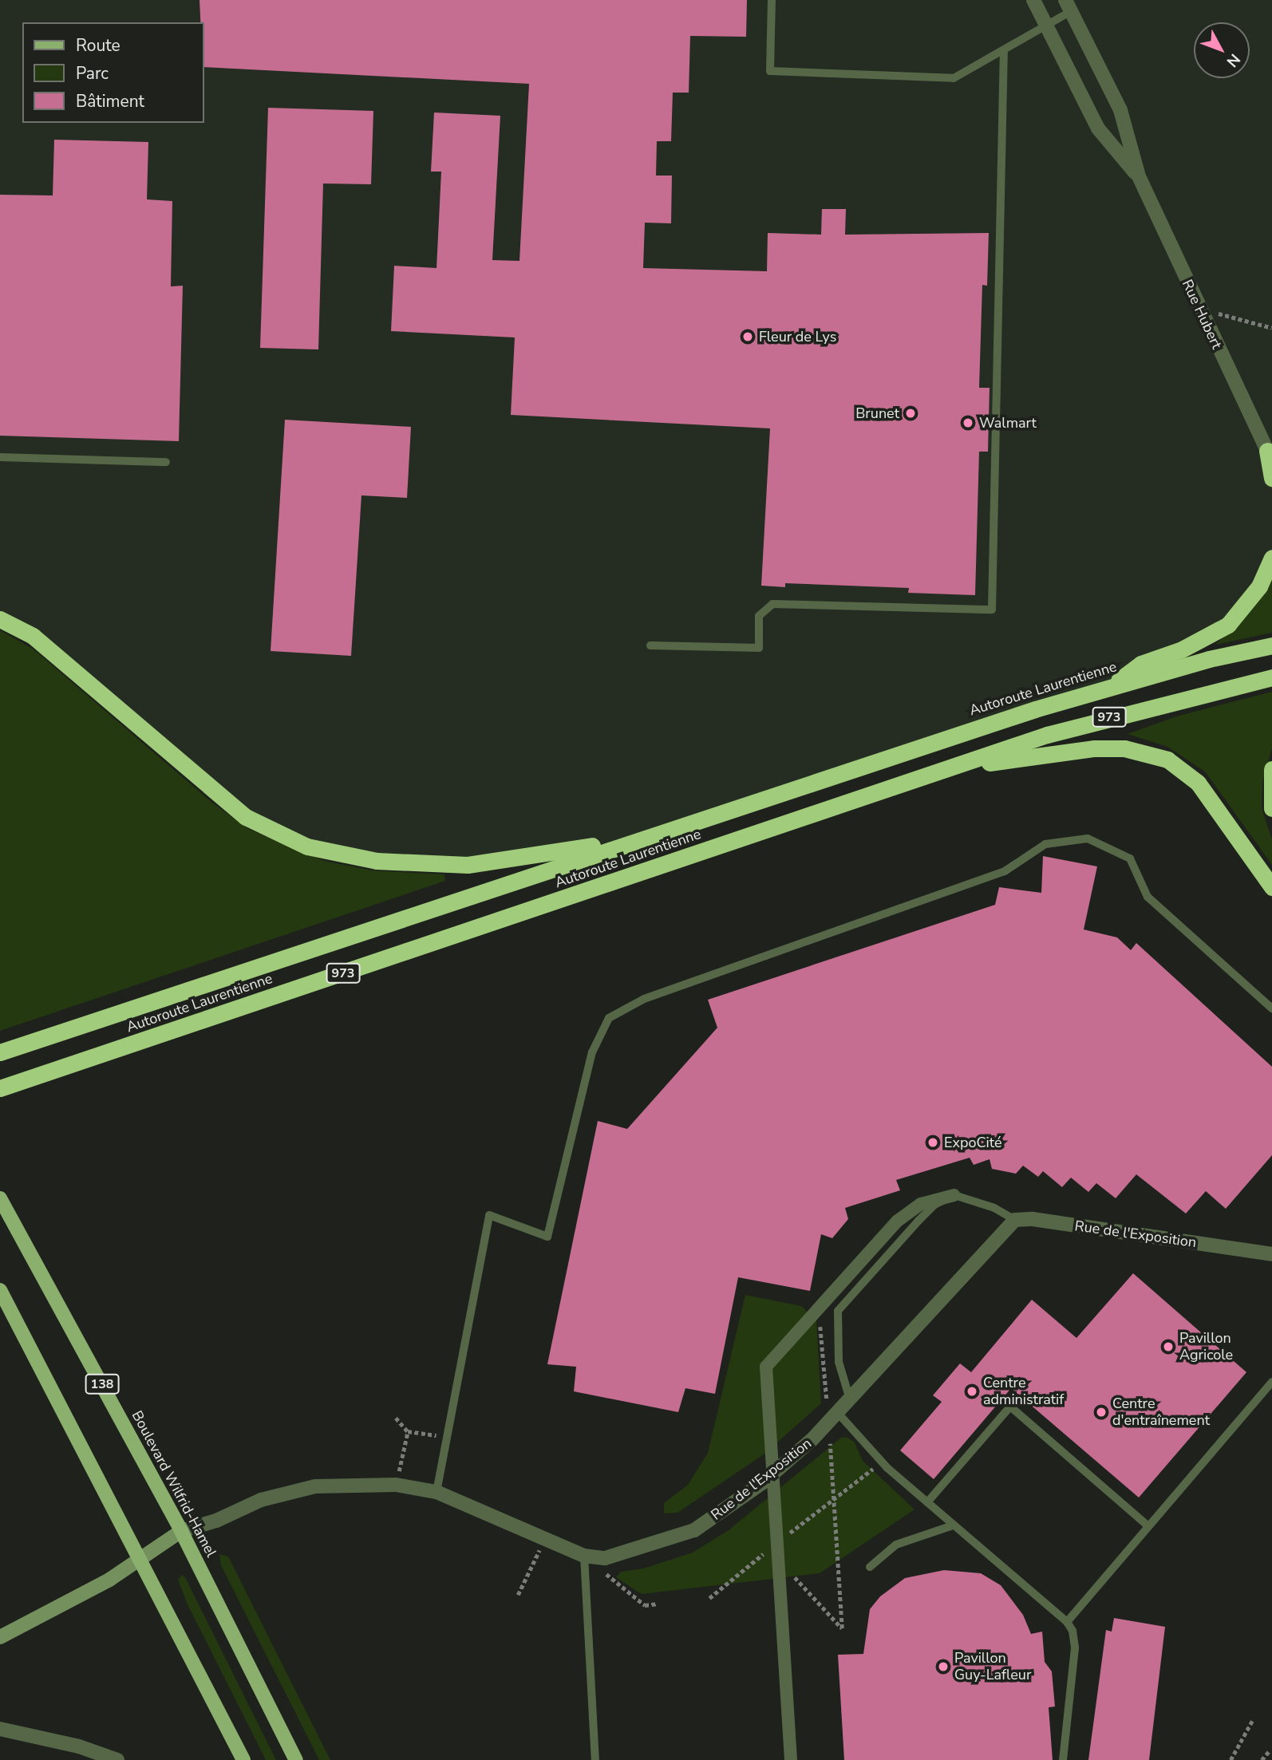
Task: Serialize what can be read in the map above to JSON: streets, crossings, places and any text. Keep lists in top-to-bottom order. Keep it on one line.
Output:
{"streets":{"highway":["Autoroute Laurentienne","973"],"main road":["138","Boulevard Wilfrid-Hamel"],"street":["Rue Hubert","Rue de l'Exposition"]},"crossings":[["Rue de l'Exposition","Boulevard Wilfrid-Hamel"]],"places":["Fleur de Lys","Brunet","Walmart","ExpoCité","Pavillon Agricole","Centre administratif","Centre d'entraînement","Pavillon Guy-Lafleur"],"legend":["Route","Parc","Bâtiment"],"north":"bottom right"}
